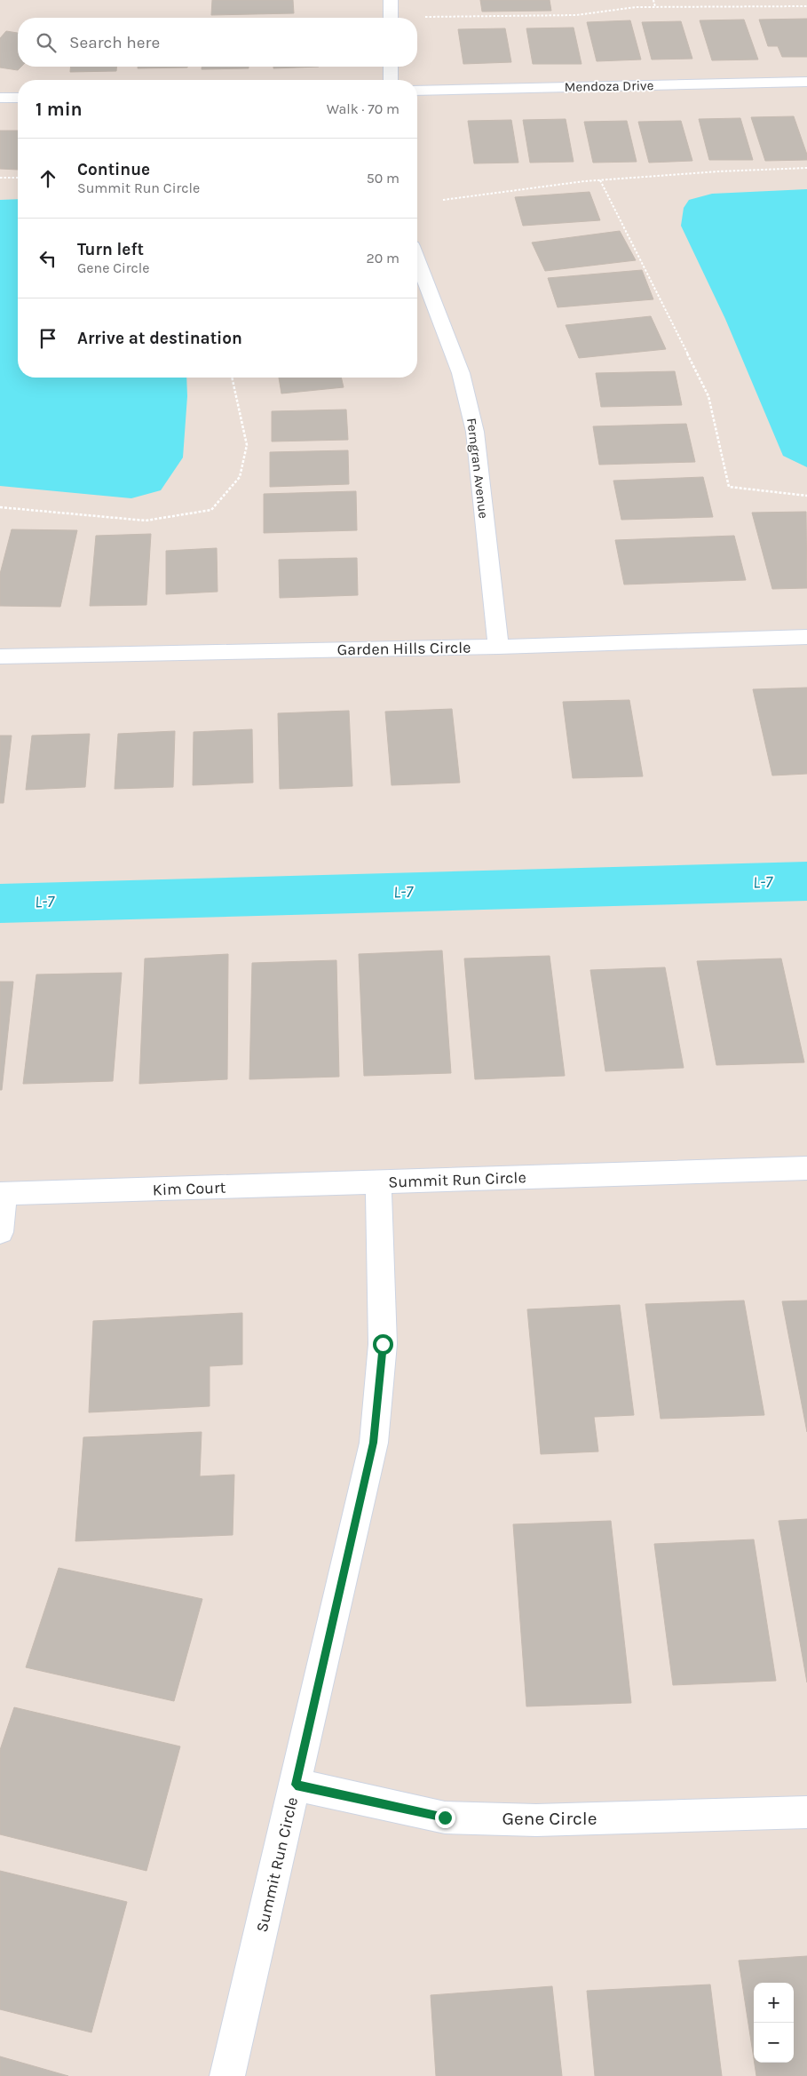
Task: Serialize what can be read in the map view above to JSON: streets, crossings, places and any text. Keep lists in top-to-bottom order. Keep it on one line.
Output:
{"streets":{"street":["Mendoza Drive","Ferngran Avenue","Garden Hills Circle","Summit Run Circle","Kim Court","Gene Circle"]},"crossings":[["Ferngran Avenue","Garden Hills Circle"],["Summit Run Circle","Kim Court"],["Summit Run Circle","Gene Circle"]],"water":["L-7"],"page":{"search":"Search here","heading":["1 min","Walk · 70 m"],"list":[["Continue","Summit Run Circle","50 m"],["Turn left","Gene Circle","20 m"],"Arrive at destination"],"map_buttons":["+","−"]}}
